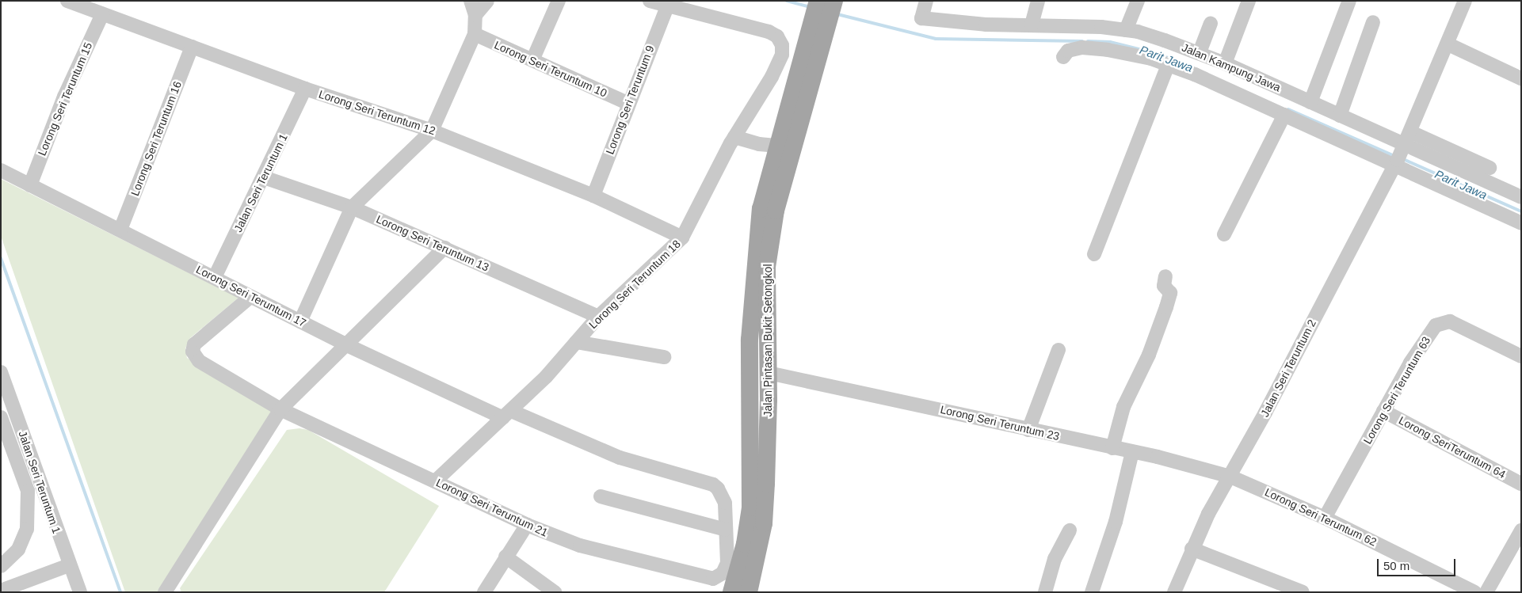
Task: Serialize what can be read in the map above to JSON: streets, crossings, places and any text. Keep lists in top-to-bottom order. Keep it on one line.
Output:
{"streets":{"main road":["Jalan Pintasan Bukit Setongkol"],"street":["Jalan Kampung Jawa","Lorong Seri Teruntum 10","Lorong Seri Teruntum 15","Lorong Seri Teruntum 9","Lorong Seri Teruntum 12","Lorong Seri Teruntum 16","Jalan Seri Teruntum 1","Lorong Seri Teruntum 13","Lorong Seri Teruntum 18","Lorong Seri Teruntum 17","Jalan Seri Teruntum 2","Lorong Seri Teruntum 63","Lorong Seri Teruntum 23","Lorong SeriTeruntum 64","Lorong Seri Teruntum 21","Lorong Seri Teruntum 62"]},"crossings":[["Jalan Kampung Jawa","Jalan Seri Teruntum 2"],["Lorong Seri Teruntum 10","Lorong Seri Teruntum 9"],["Lorong Seri Teruntum 15","Lorong Seri Teruntum 12"],["Lorong Seri Teruntum 15","Lorong Seri Teruntum 17"],["Lorong Seri Teruntum 9","Lorong Seri Teruntum 12"],["Lorong Seri Teruntum 9","Lorong Seri Teruntum 18"],["Lorong Seri Teruntum 12","Lorong Seri Teruntum 16"],["Lorong Seri Teruntum 12","Jalan Seri Teruntum 1"],["Lorong Seri Teruntum 12","Lorong Seri Teruntum 18"],["Lorong Seri Teruntum 16","Lorong Seri Teruntum 17"],["Jalan Seri Teruntum 1","Lorong Seri Teruntum 13"],["Jalan Seri Teruntum 1","Lorong Seri Teruntum 17"],["Lorong Seri Teruntum 13","Lorong Seri Teruntum 18"],["Lorong Seri Teruntum 18","Lorong Seri Teruntum 17"],["Lorong Seri Teruntum 18","Lorong Seri Teruntum 21"],["Lorong Seri Teruntum 17","Lorong Seri Teruntum 21"],["Jalan Pintasan Bukit Setongkol","Lorong Seri Teruntum 23"],["Jalan Seri Teruntum 2","Lorong Seri Teruntum 23"],["Jalan Seri Teruntum 2","Lorong Seri Teruntum 62"],["Lorong Seri Teruntum 63","Lorong SeriTeruntum 64"],["Lorong Seri Teruntum 63","Lorong Seri Teruntum 62"],["Lorong Seri Teruntum 23","Lorong Seri Teruntum 62"]],"water":["Parit Jawa"],"scale_bar":"50 m"}
